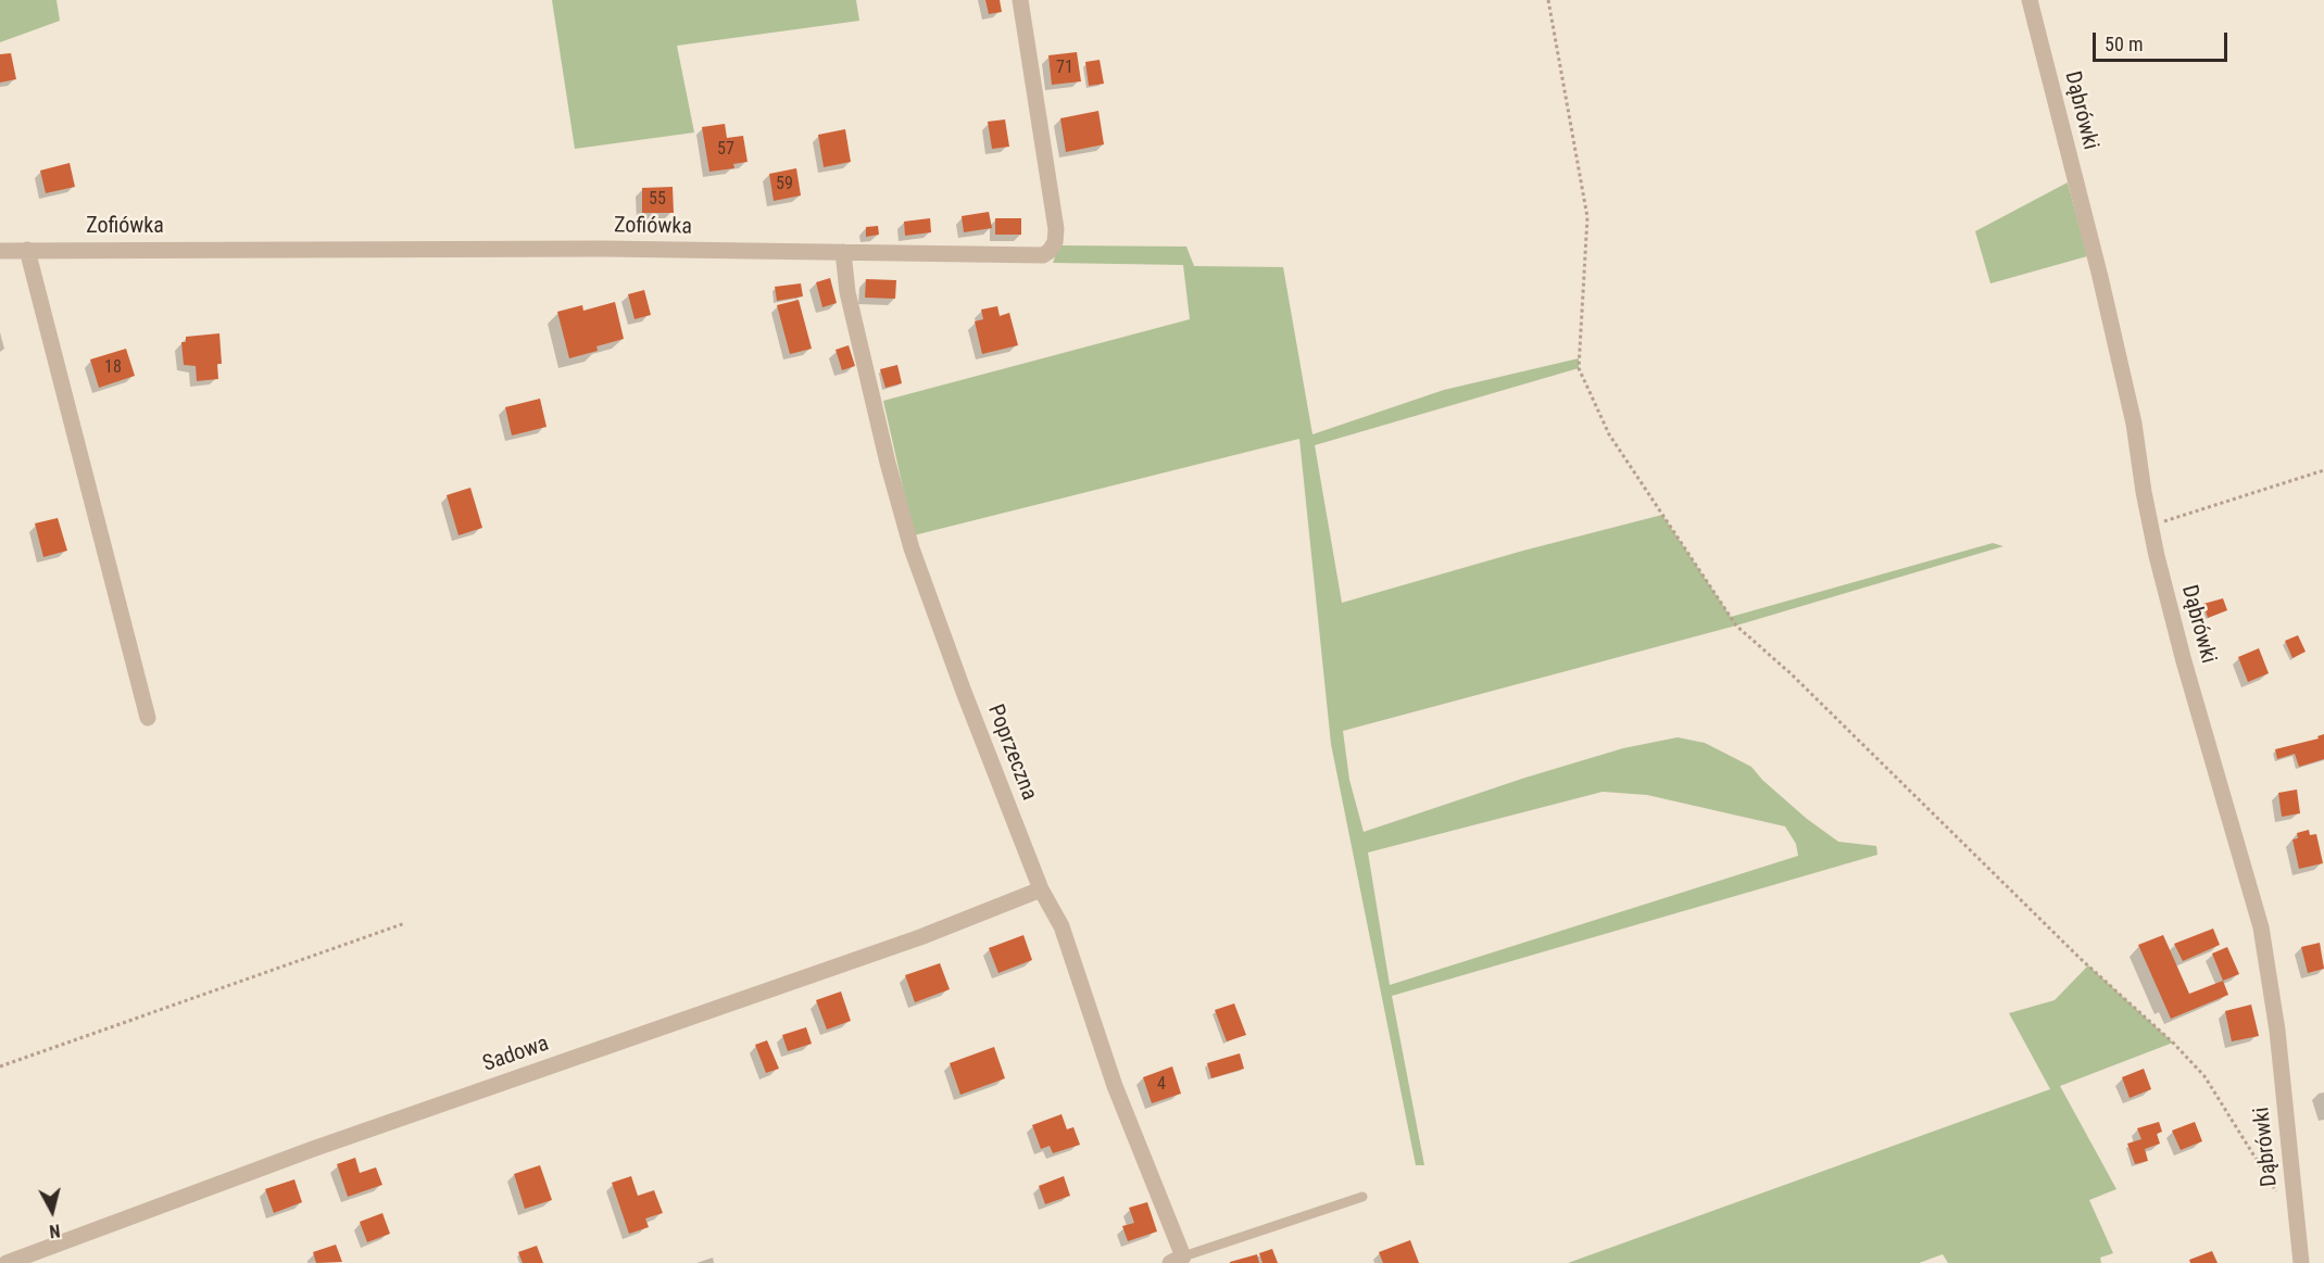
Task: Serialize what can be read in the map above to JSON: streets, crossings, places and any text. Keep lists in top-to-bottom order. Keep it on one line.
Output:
{"streets":{"street":["Dąbrówki","Zofiówka","Poprzeczna","Sadowa"]},"crossings":[["Zofiówka","Poprzeczna"],["Poprzeczna","Sadowa"]],"house_numbers":["71","57","59","55","18","4"],"scale_bar":"50 m","north":"bottom"}
